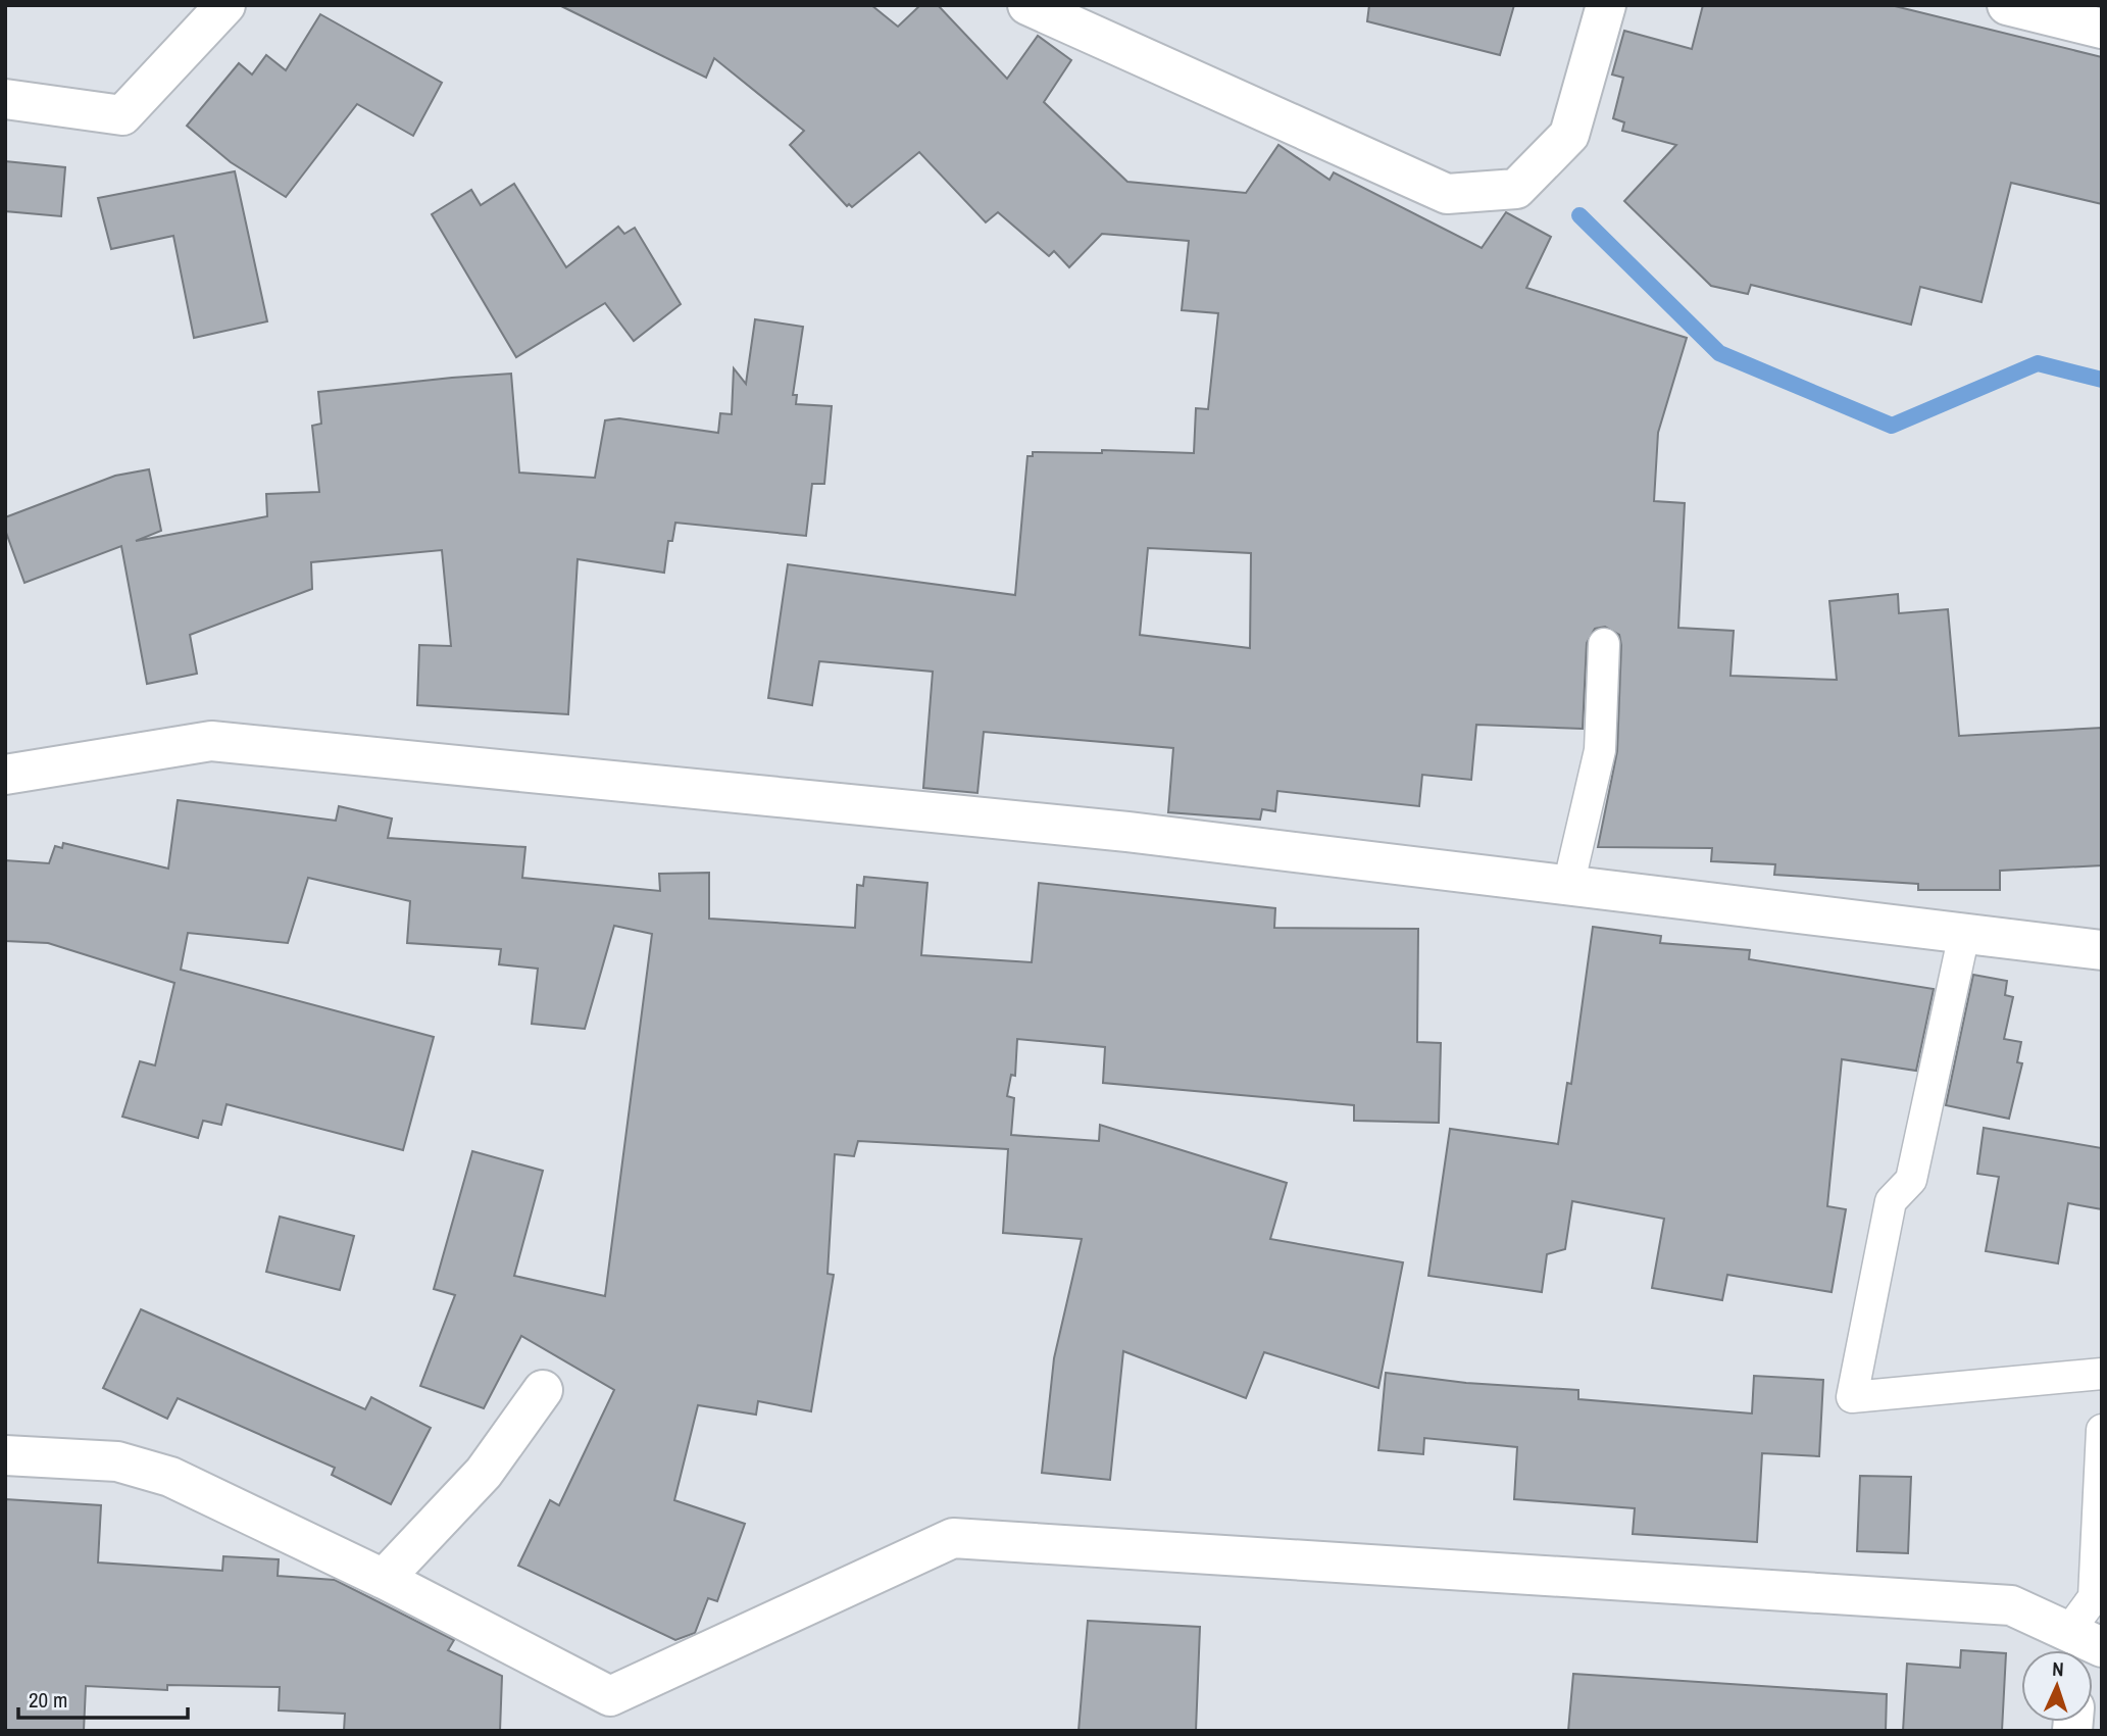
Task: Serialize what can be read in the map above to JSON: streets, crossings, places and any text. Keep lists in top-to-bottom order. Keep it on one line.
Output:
{"scale_bar":"20 m","north":"top"}
